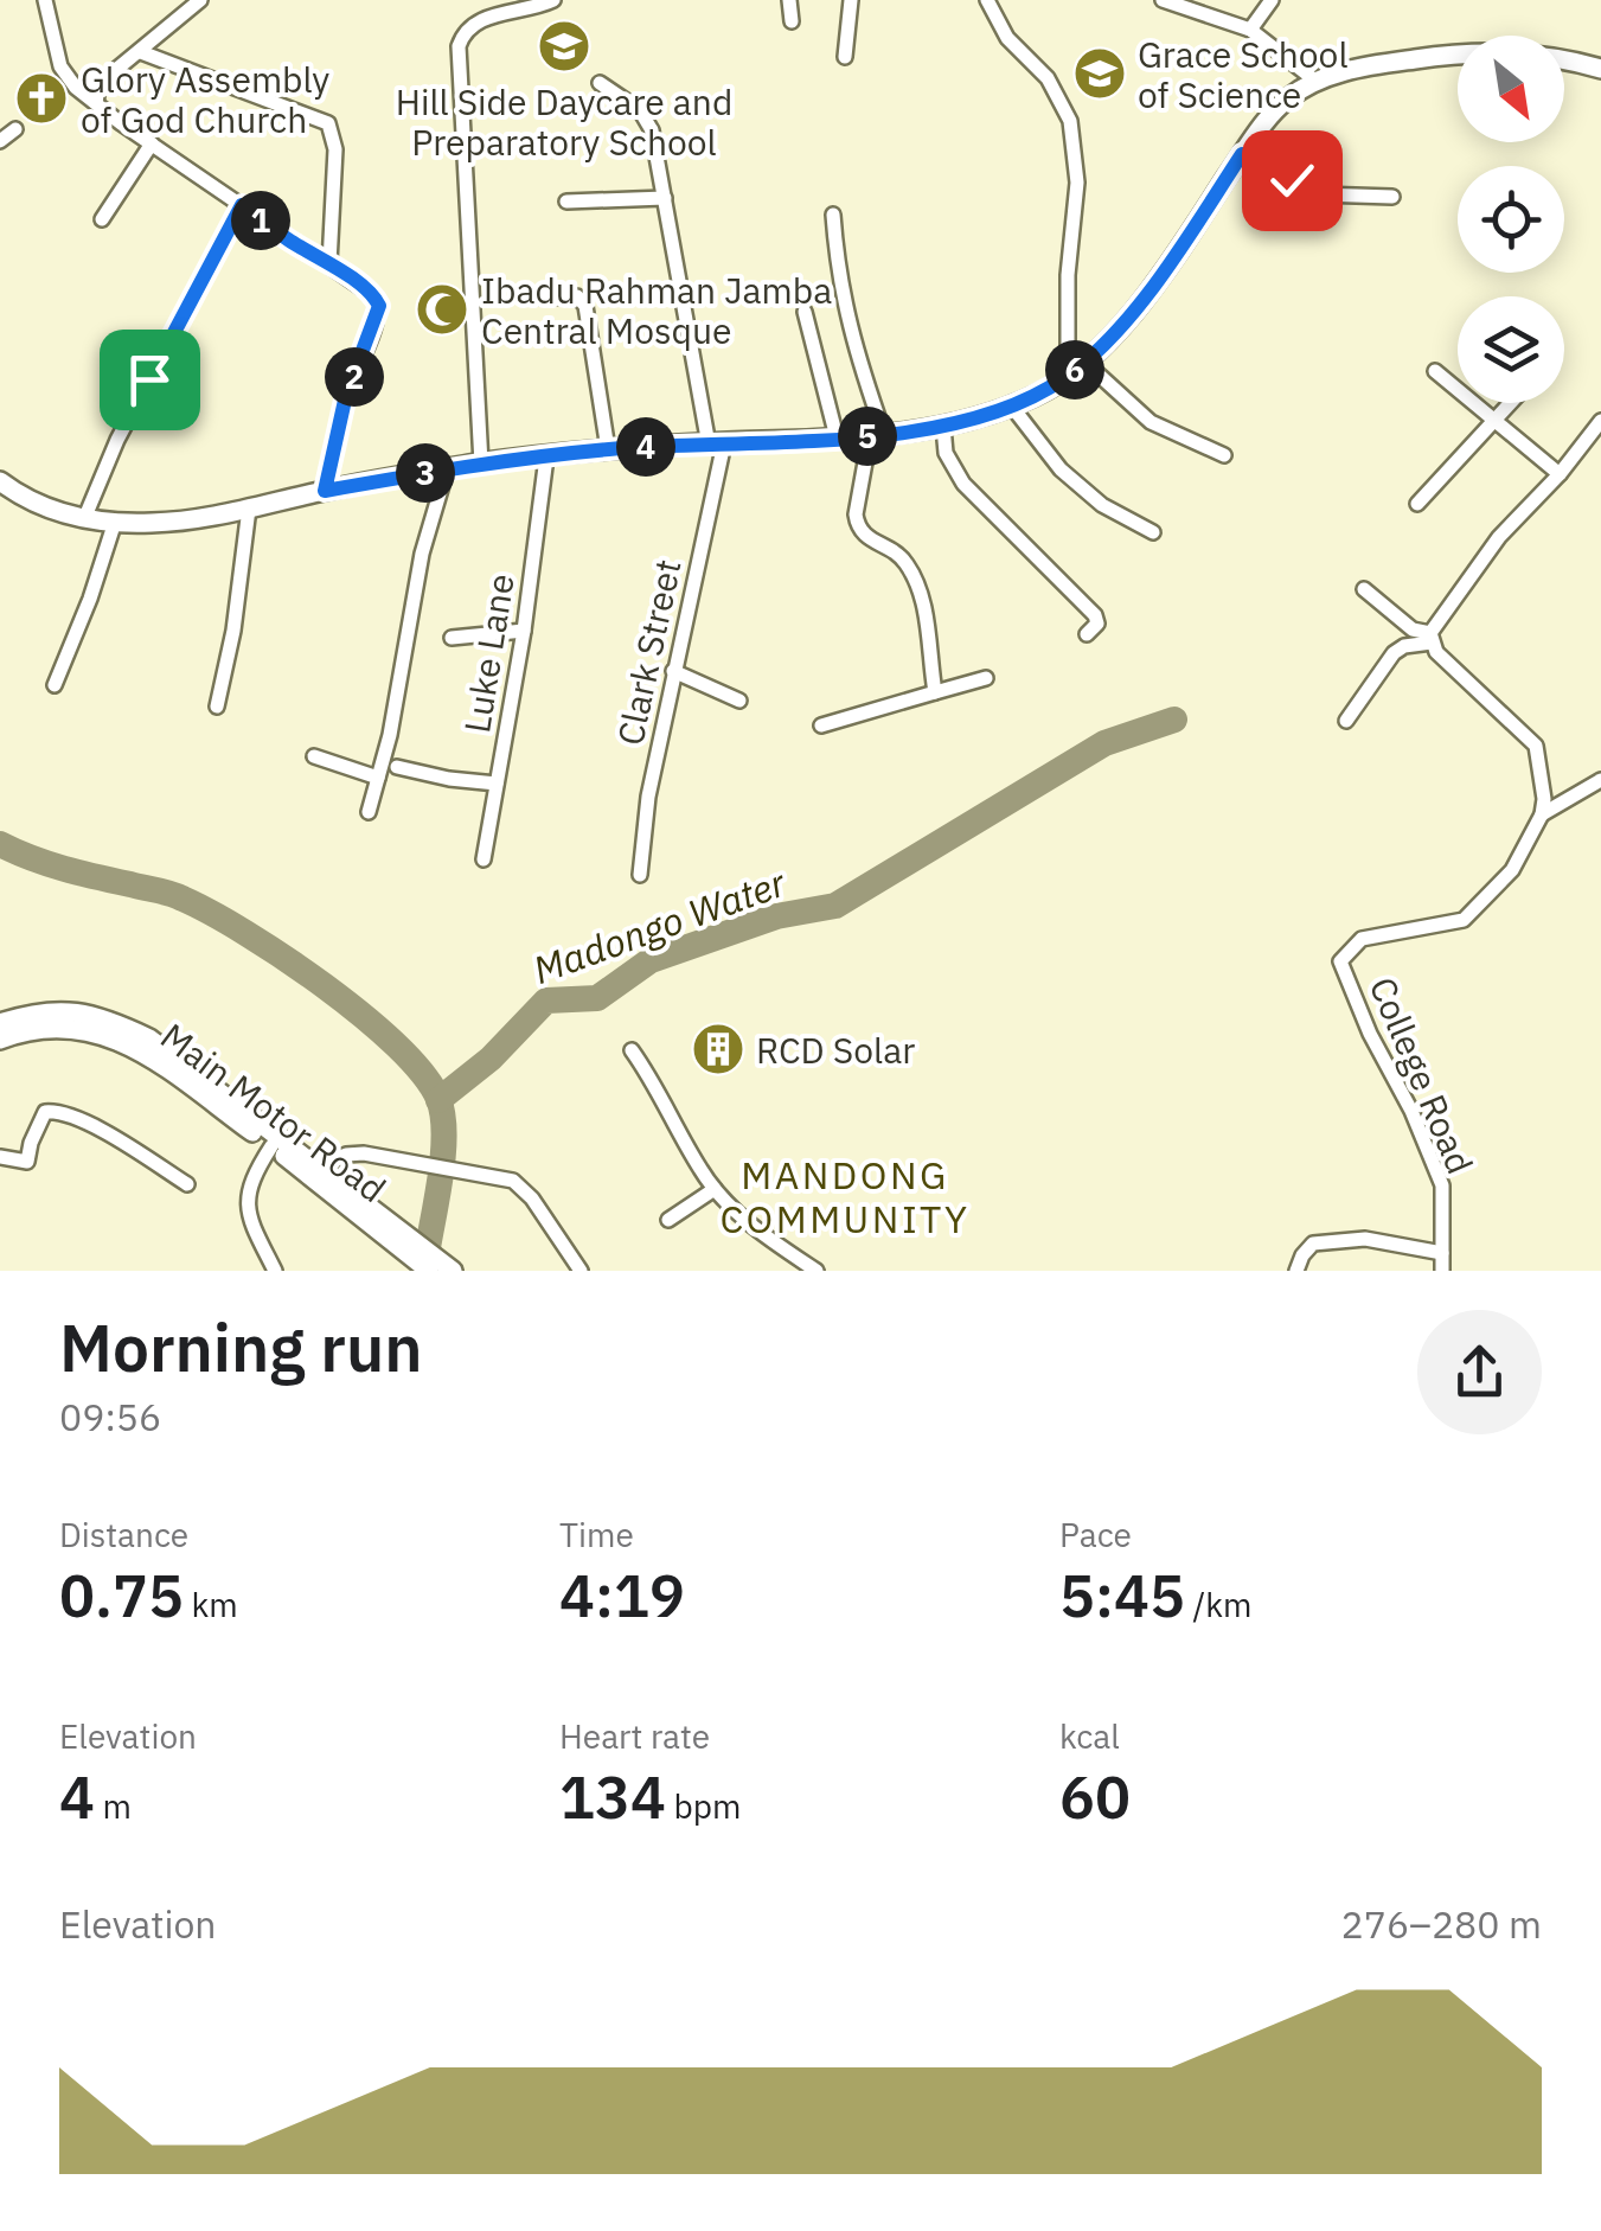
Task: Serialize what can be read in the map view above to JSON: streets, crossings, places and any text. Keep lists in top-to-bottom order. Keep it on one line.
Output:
{"streets":{"street":["Clark Street","Luke Lane","College Road","Main Motor Road"]},"districts":["MANDONG COMMUNITY"],"water":["Madongo Water"],"places":{"school or university":["Hill Side Daycare and Preparatory School","Grace School of Science"],"church":["Glory Assembly of God Church"],"mosque":["Ibadu Rahman Jamba Central Mosque"],"building":["RCD Solar"]},"north":"bottom right","page":{"pins":["1","6","2","5","4","3"],"heading":["Morning run","09:56"],"stats":[["Distance","0.75 km"],["Time","4:19"],["Pace","5:45 /km"],["Elevation","4 m"],["Heart rate","134 bpm"],["kcal","60"]],"chart":["Elevation","276–280 m"]}}
